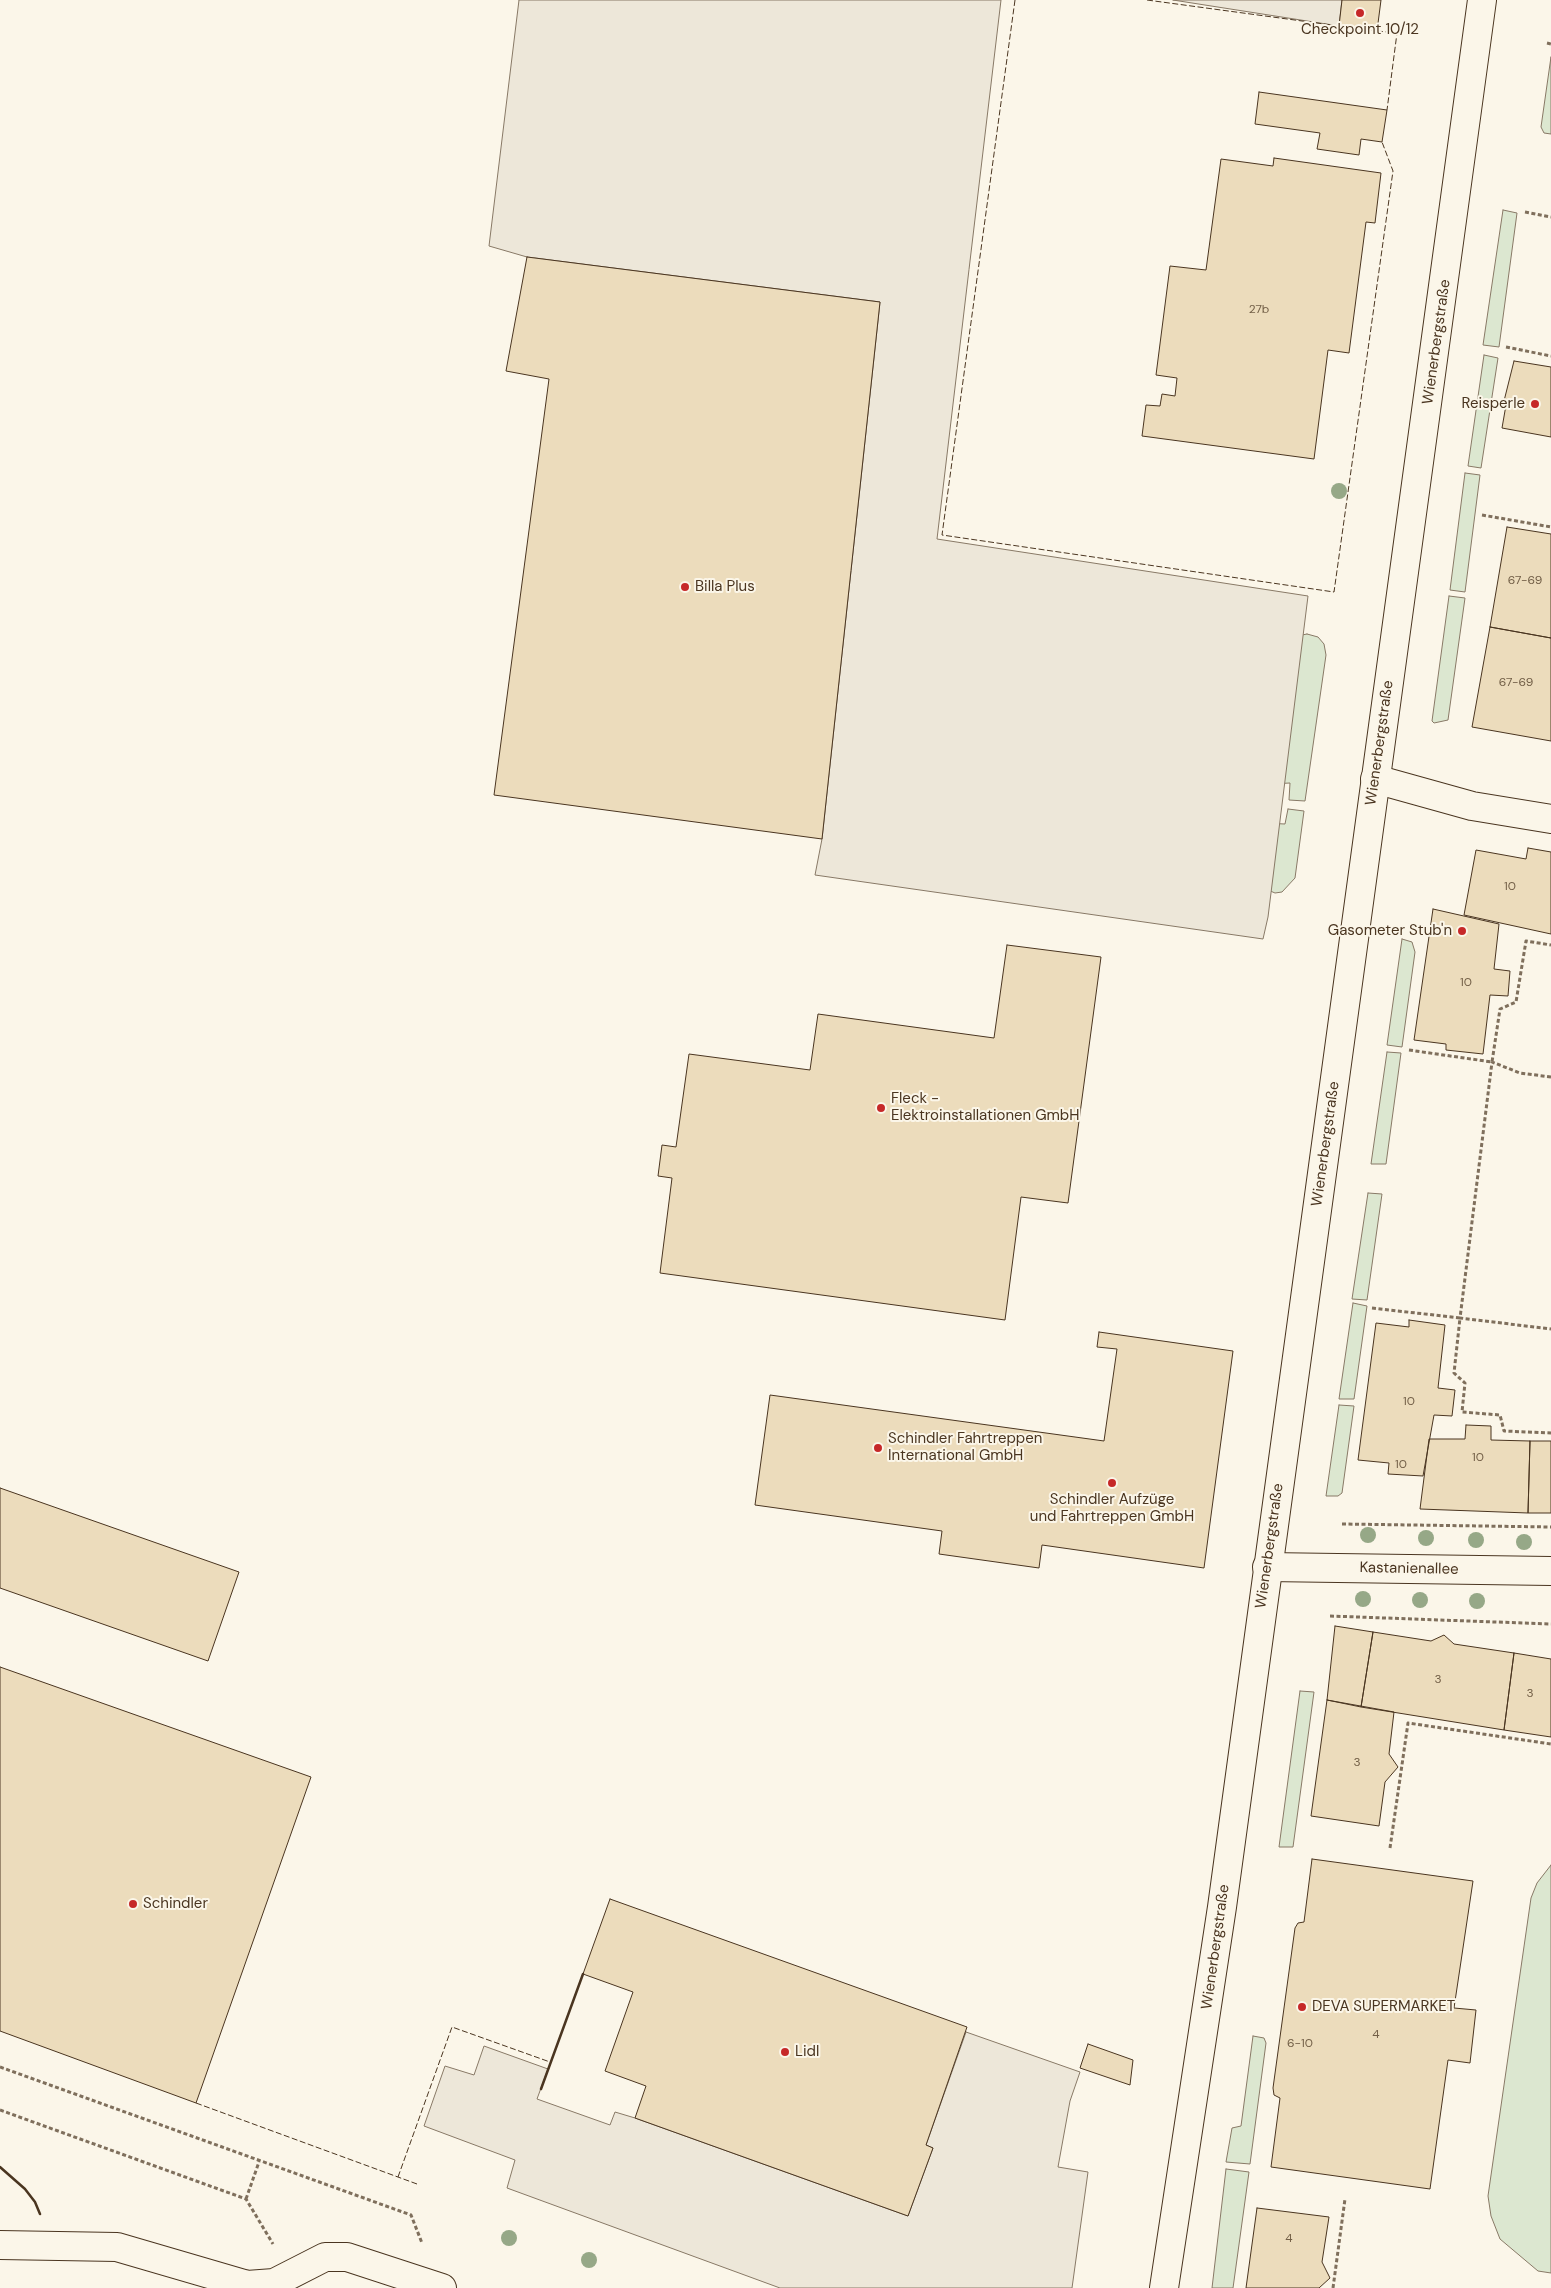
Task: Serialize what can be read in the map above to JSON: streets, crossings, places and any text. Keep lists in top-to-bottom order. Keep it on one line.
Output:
{"streets":{"main road":["Wienerbergstraße","Kastanienallee"]},"crossings":[["Wienerbergstraße","Kastanienallee"]],"places":["Checkpoint 10/12","Reisperle","Billa Plus","Gasometer Stub'n","Fleck - Elektroinstallationen GmbH","Schindler Fahrtreppen International GmbH","Schindler Aufzüge und Fahrtreppen GmbH","Schindler","DEVA SUPERMARKET","Lidl"],"house_numbers":["27b","67-69","67-69","10","10","10","10","10","3","3","3","4","6-10","4"]}
